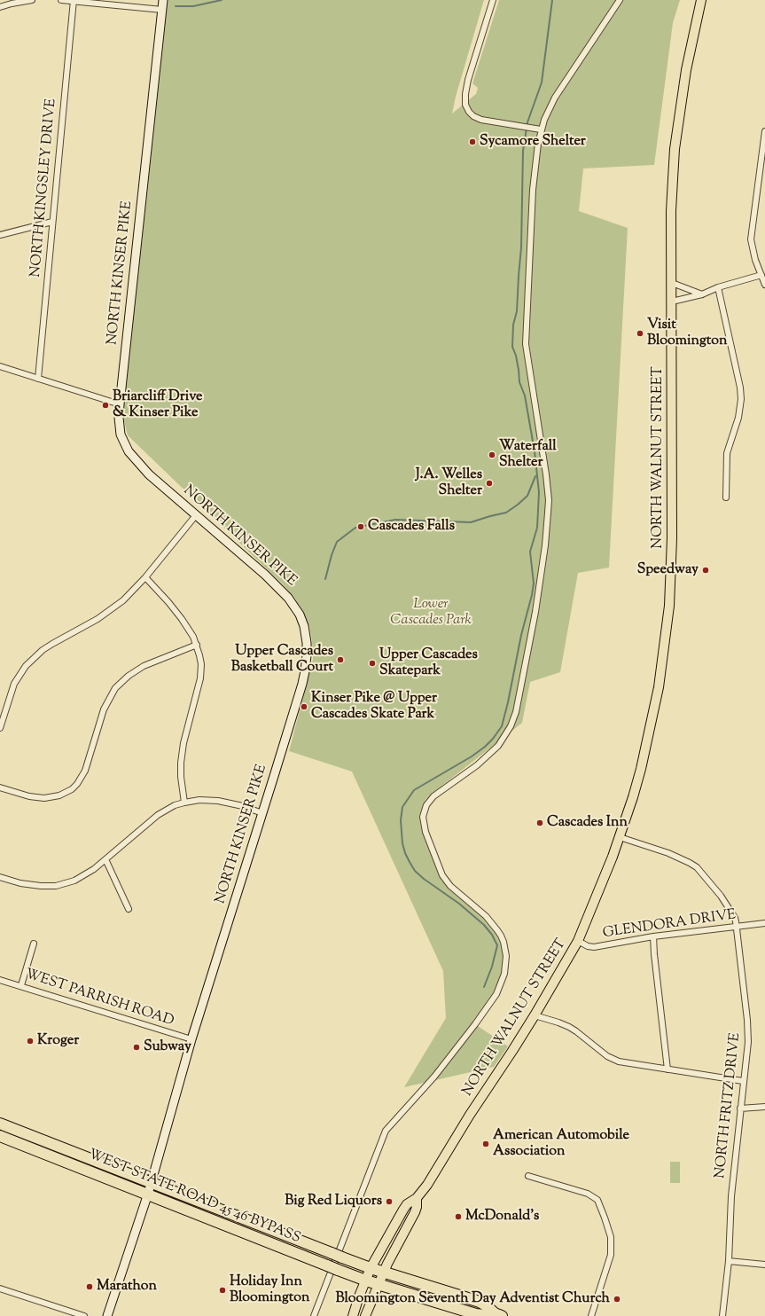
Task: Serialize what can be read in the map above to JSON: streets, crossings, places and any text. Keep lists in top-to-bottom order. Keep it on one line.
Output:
{"streets":{"highway":["WEST STATE ROAD 45 46 BYPASS"],"main road":["NORTH WALNUT STREET"],"street":["NORTH KINGSLEY DRIVE","NORTH KINSER PIKE","GLENDORA DRIVE","WEST PARRISH ROAD","NORTH FRITZ DRIVE"]},"crossings":[["NORTH KINSER PIKE","WEST PARRISH ROAD"],["NORTH KINSER PIKE","WEST STATE ROAD 45 46 BYPASS"],["NORTH WALNUT STREET","GLENDORA DRIVE"],["NORTH WALNUT STREET","NORTH FRITZ DRIVE"],["NORTH WALNUT STREET","WEST STATE ROAD 45 46 BYPASS"],["GLENDORA DRIVE","NORTH FRITZ DRIVE"]],"parks":["Lower Cascades Park"],"places":["Sycamore Shelter","Visit Bloomington","Briarcliff Drive & Kinser Pike","Waterfall Shelter","J.A. Welles Shelter","Cascades Falls","Speedway","Upper Cascades Basketball Court","Upper Cascades Skatepark","Kinser Pike @ Upper Cascades Skate Park","Cascades Inn","Kroger","Subway","American Automobile Association","Big Red Liquors","McDonald's","Marathon","Holiday Inn Bloomington","Bloomington Seventh Day Adventist Church"]}
